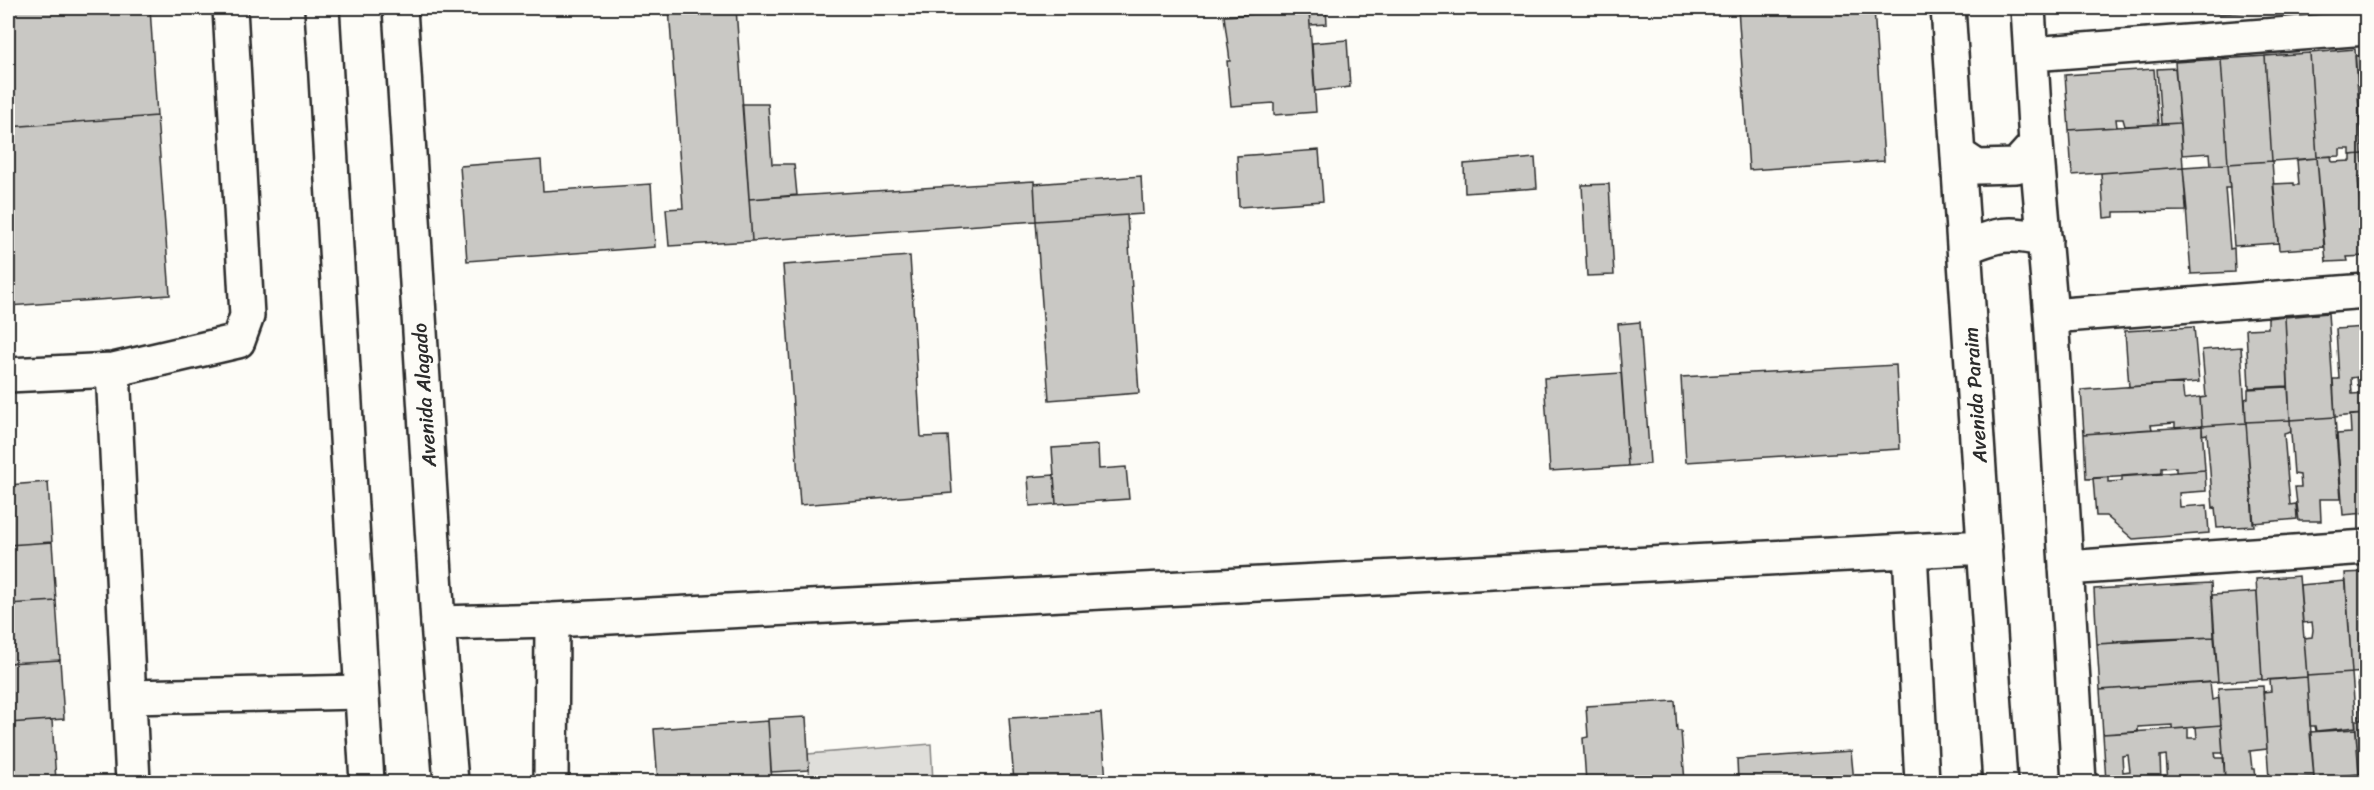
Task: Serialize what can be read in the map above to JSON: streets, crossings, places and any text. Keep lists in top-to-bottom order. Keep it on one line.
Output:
{"streets":{"street":["Avenida Alagado","Avenida Paraim"]}}
